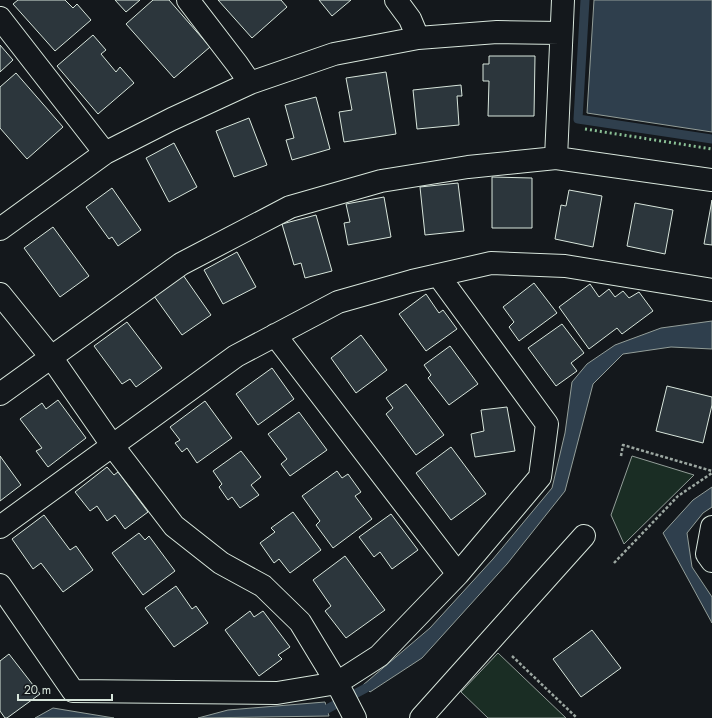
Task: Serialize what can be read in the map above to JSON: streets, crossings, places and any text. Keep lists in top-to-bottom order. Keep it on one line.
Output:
{"scale_bar":"20 m"}
